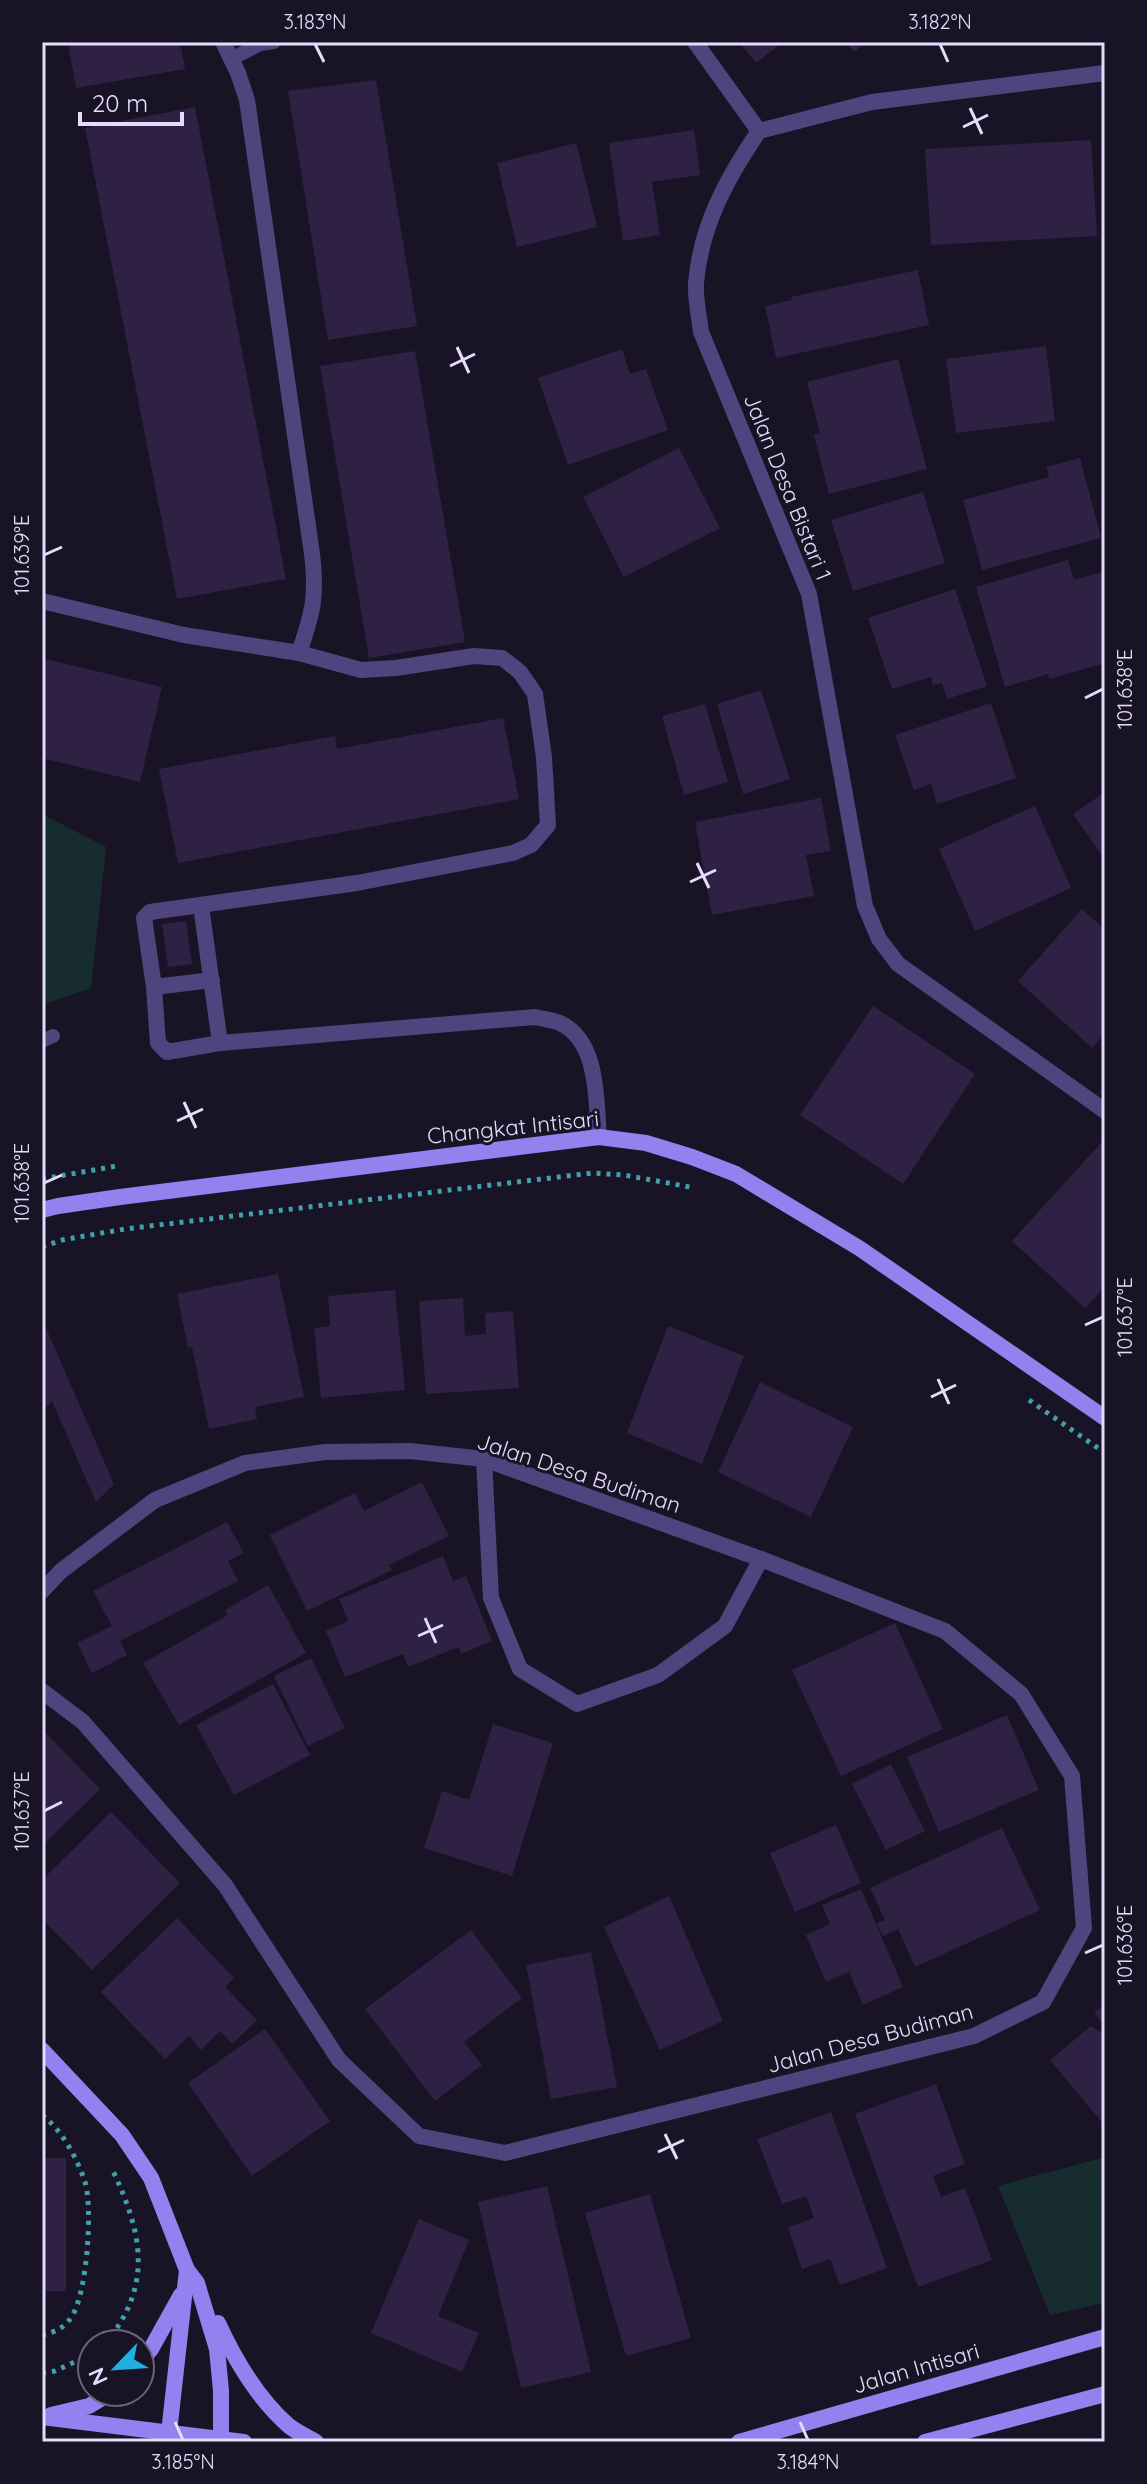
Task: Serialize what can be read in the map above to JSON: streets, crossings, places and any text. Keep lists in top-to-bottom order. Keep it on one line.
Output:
{"streets":{"street":["Jalan Desa Bistari 1","Changkat Intisari","Jalan Desa Budiman","Jalan Intisari"]},"scale_bar":"20 m","north":"bottom left","coordinates":["3.183°N","3.182°N","101.639°E","101.638°E","101.637°E","101.636°E","3.185°N","3.184°N"]}
